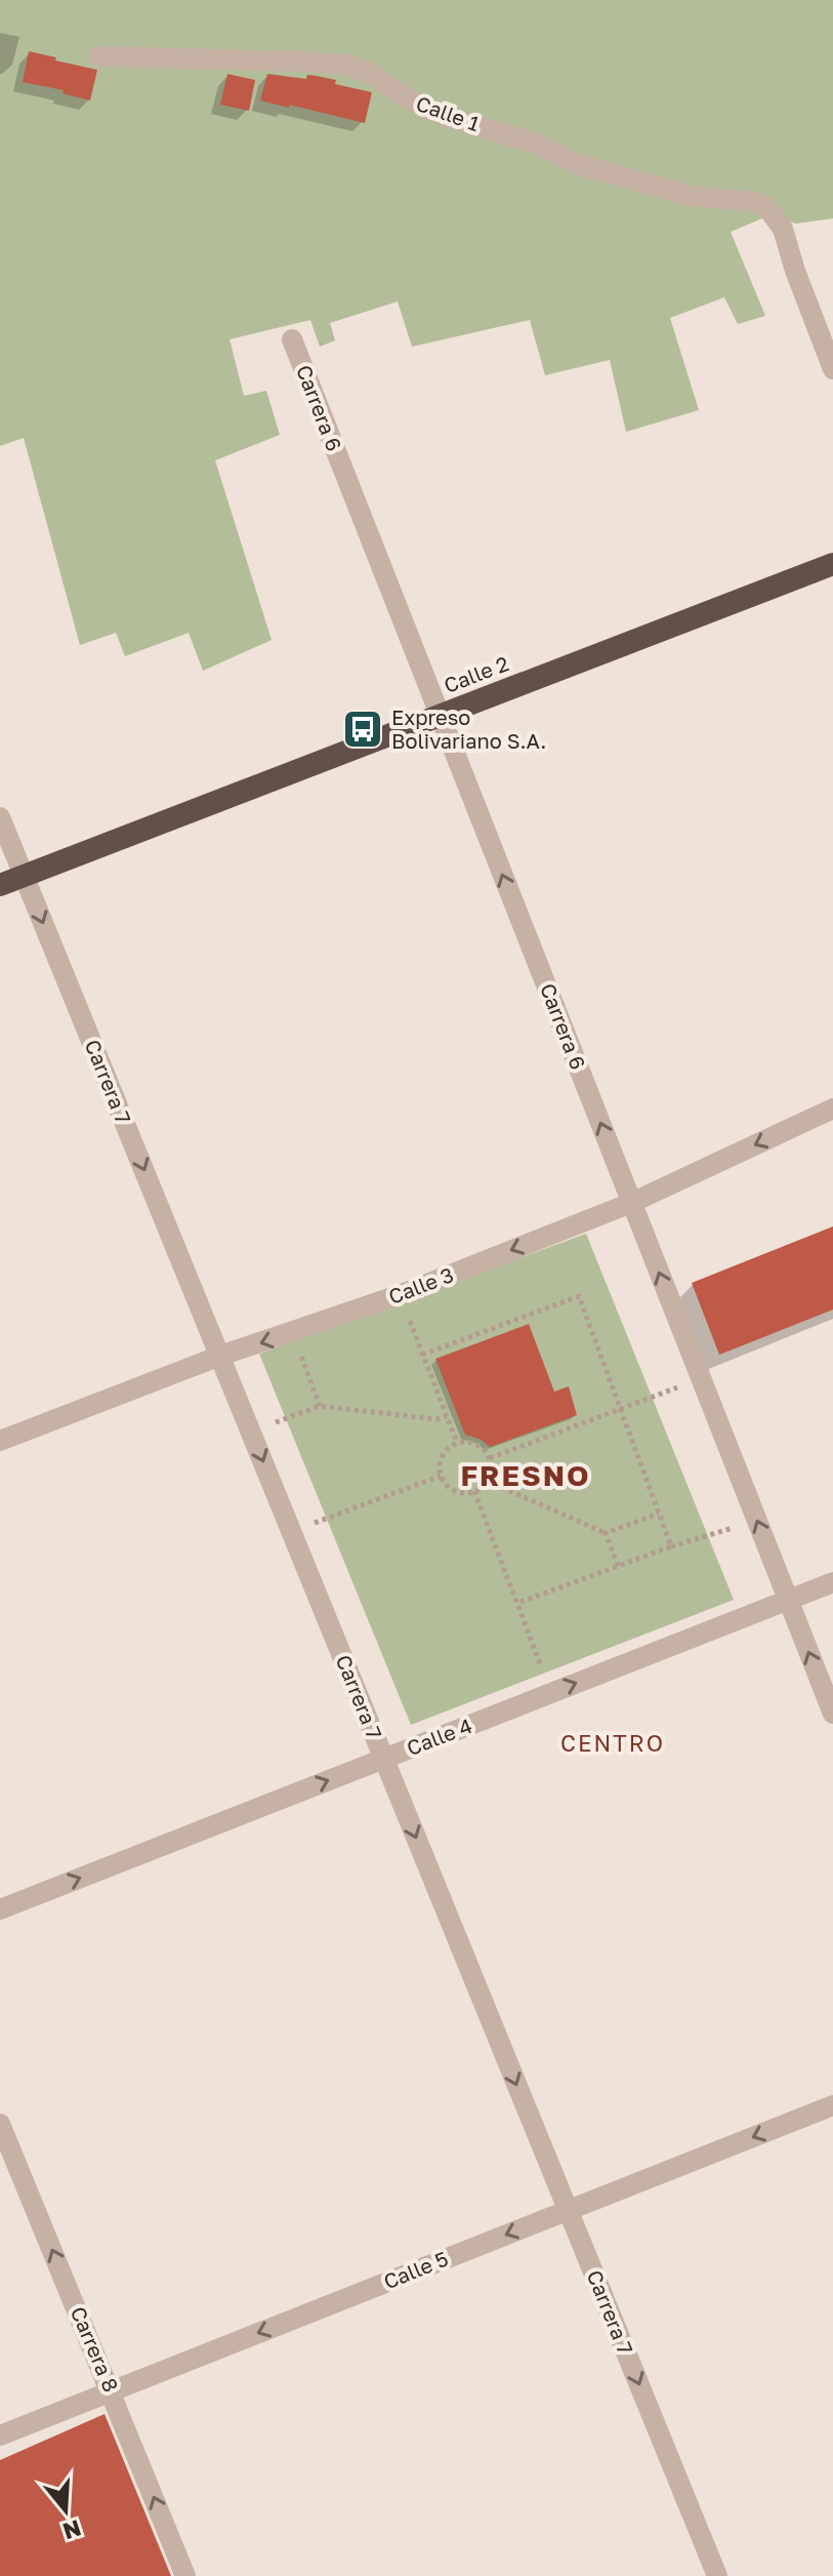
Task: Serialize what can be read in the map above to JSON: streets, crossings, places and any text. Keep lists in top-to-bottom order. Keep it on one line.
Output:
{"streets":{"highway":["Calle 2"],"street":["Calle 1","Carrera 6","Carrera 7","Calle 3","Calle 4","Calle 5","Carrera 8"]},"crossings":[["Carrera 6","Calle 2"],["Carrera 6","Calle 3"],["Carrera 6","Calle 4"],["Calle 2","Carrera 7"],["Carrera 7","Calle 3"],["Carrera 7","Calle 4"],["Carrera 7","Calle 5"],["Calle 5","Carrera 8"]],"one_way":["Carrera 6","Carrera 7","Calle 3","Calle 4","Calle 5","Carrera 8"],"districts":["FRESNO","CENTRO"],"places":{"bus stop":["Expreso Bolivariano S.A."]},"north":"bottom"}
